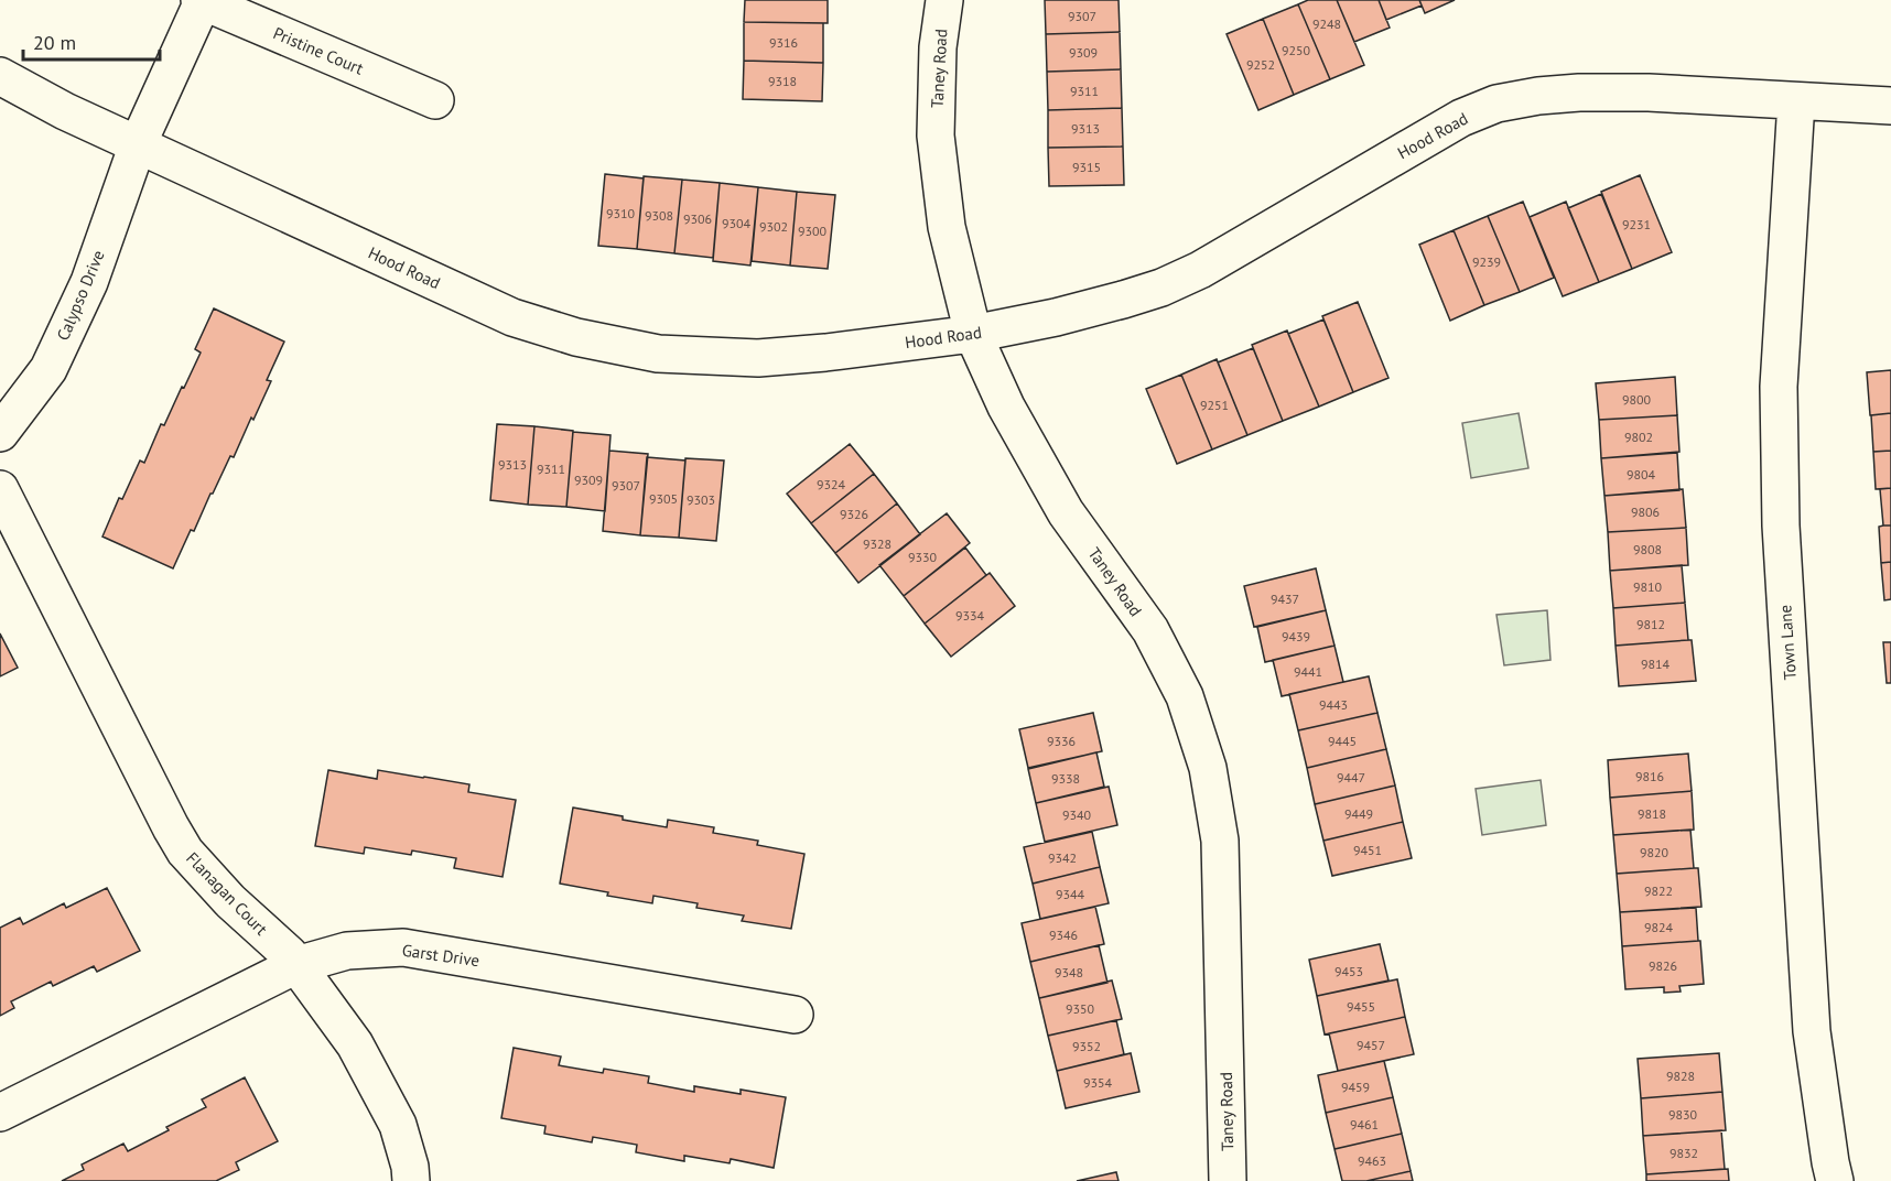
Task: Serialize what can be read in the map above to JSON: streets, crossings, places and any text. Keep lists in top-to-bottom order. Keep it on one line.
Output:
{"streets":{"street":["Pristine Court","Taney Road","Hood Road","Calypso Drive","Town Lane","Flanagan Court","Garst Drive"]},"crossings":[["Pristine Court","Hood Road"],["Pristine Court","Calypso Drive"],["Taney Road","Hood Road"],["Hood Road","Calypso Drive"],["Hood Road","Town Lane"],["Flanagan Court","Garst Drive"]],"house_numbers":["9307","9248","9316","9250","9309","9252","9318","9311","9313","9315","9310","9308","9306","9304","9231","9302","9300","9239","9800","9251","9802","9313","9311","9804","9309","9324","9307","9305","9303","9806","9326","9328","9808","9330","9810","9437","9334","9812","9439","9814","9441","9443","9336","9445","9816","9447","9338","9449","9818","9340","9451","9820","9342","9822","9344","9824","9346","9826","9453","9348","9455","9350","9457","9352","9828","9354","9459","9830","9461","9832","9463"],"scale_bar":"20 m"}
